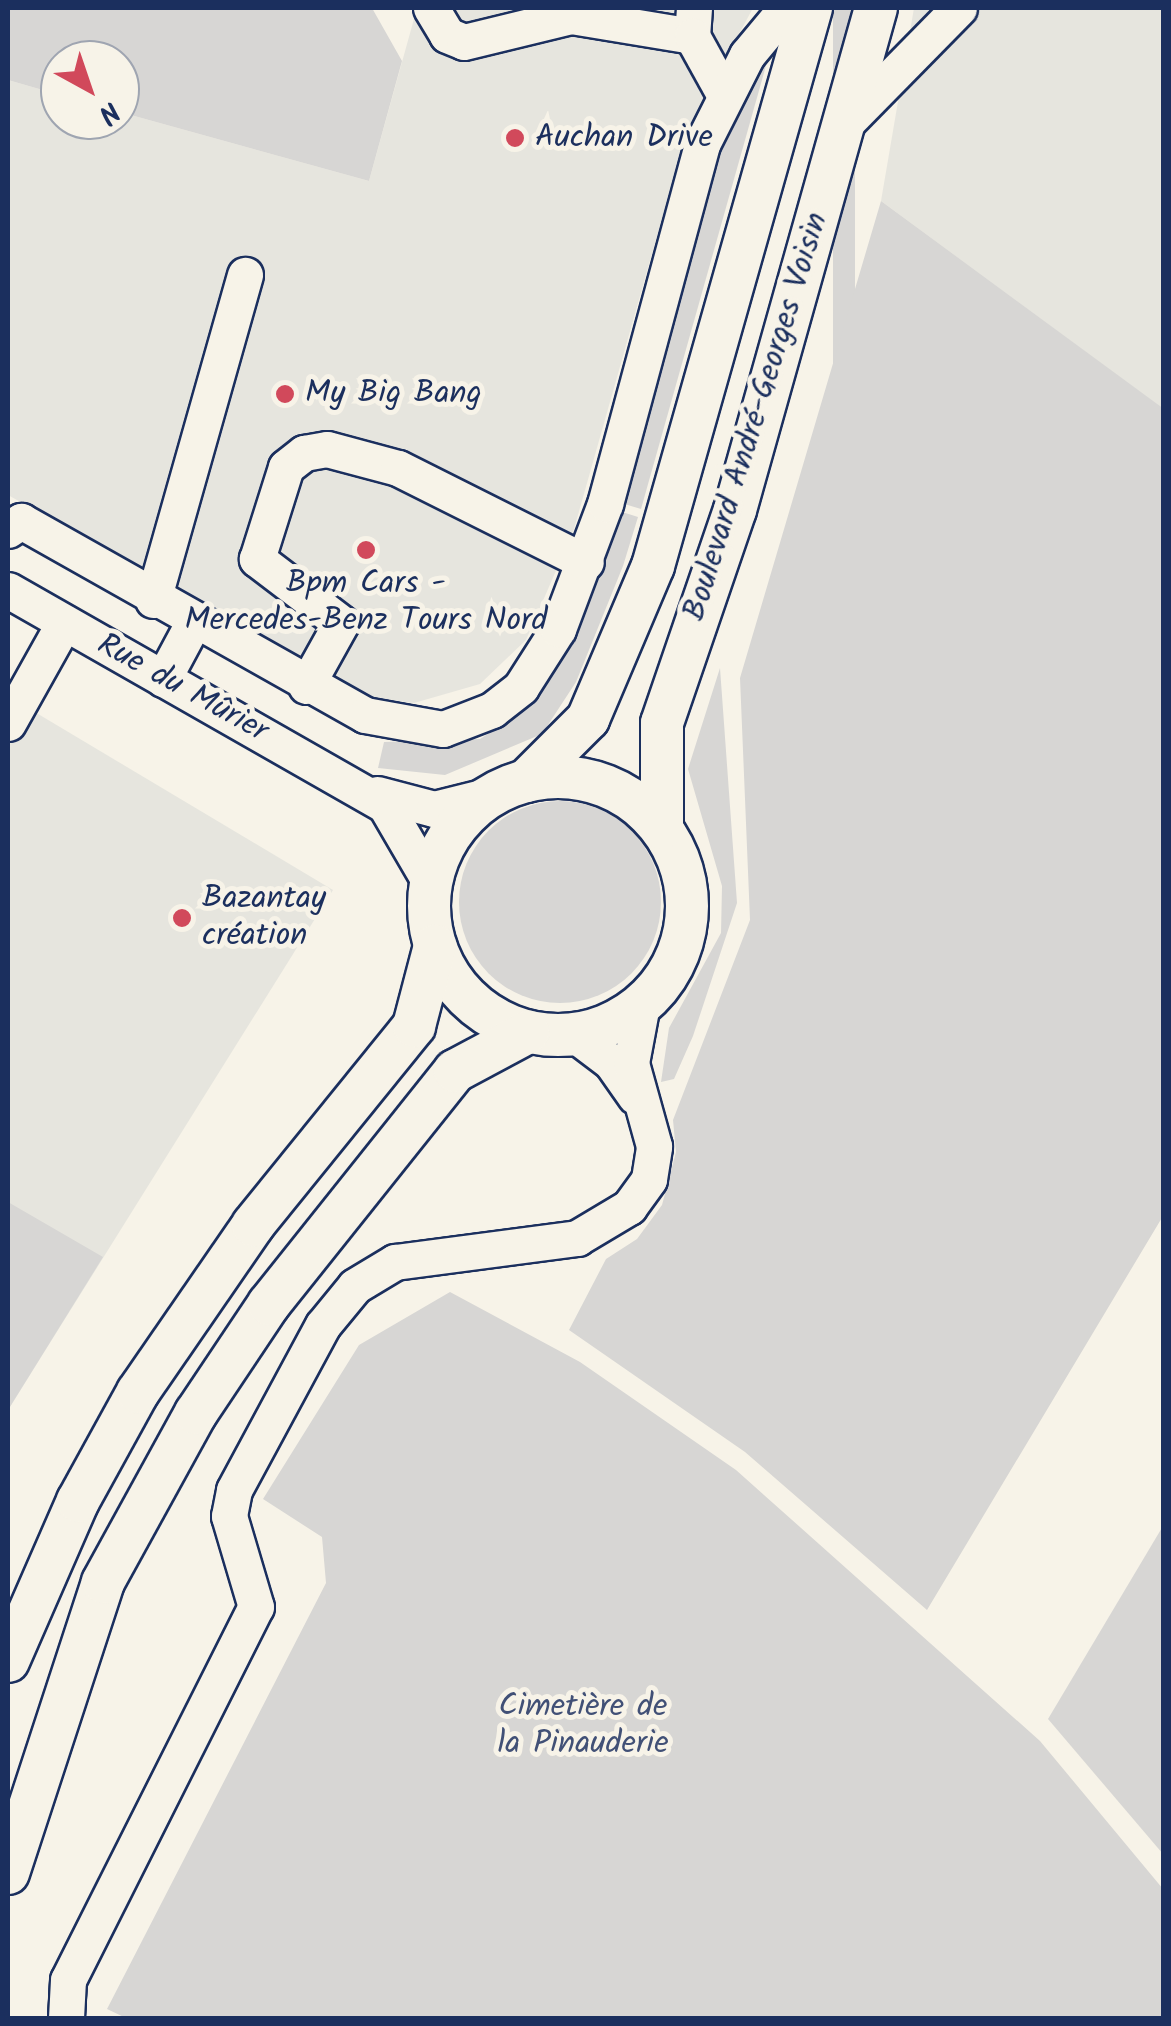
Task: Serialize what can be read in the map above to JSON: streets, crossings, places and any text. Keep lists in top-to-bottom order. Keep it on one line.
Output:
{"streets":{"main road":["Boulevard André-Georges Voisin"],"street":["Rue du Mûrier"]},"crossings":[["Boulevard André-Georges Voisin","Rue du Mûrier"]],"parks":["Cimetière de la Pinauderie"],"places":["Auchan Drive","My Big Bang","Bpm Cars - Mercedes-Benz Tours Nord","Bazantay création"],"north":"bottom right"}
